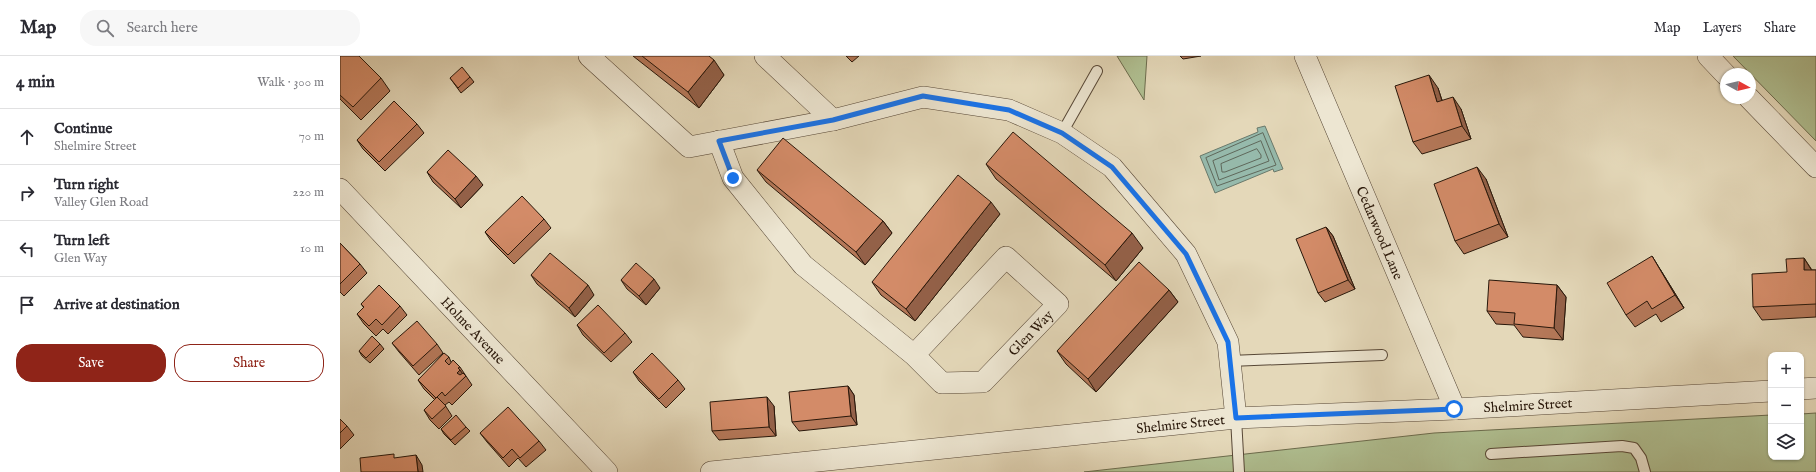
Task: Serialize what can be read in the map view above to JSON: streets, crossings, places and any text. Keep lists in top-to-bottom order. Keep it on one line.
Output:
{"streets":{"street":["Cedarwood Lane","Holme Avenue","Glen Way","Shelmire Street"]},"crossings":[["Cedarwood Lane","Shelmire Street"]],"north":"right","page":{"header":"Map","search":"Search here","nav":["Map","Layers","Share"],"heading":["4 min","Walk · 300 m"],"list":[["Continue","Shelmire Street","70 m"],["Turn right","Valley Glen Road","220 m"],["Turn left","Glen Way","10 m"],"Arrive at destination"],"buttons":["Save","Share"],"map_buttons":["+","−"]}}
